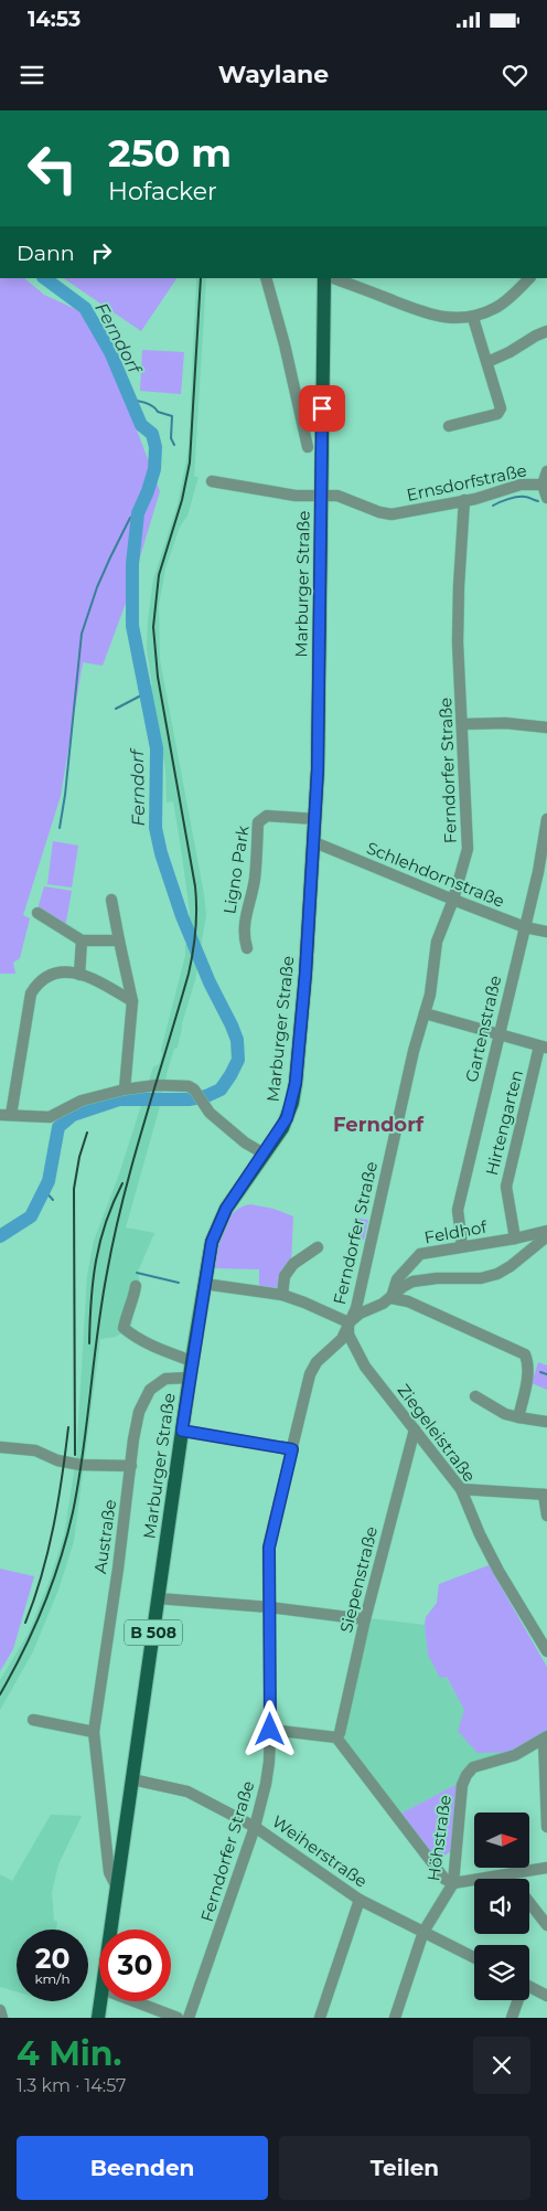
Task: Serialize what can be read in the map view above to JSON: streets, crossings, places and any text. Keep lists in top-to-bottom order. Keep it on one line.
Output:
{"streets":{"main road":["Marburger Straße","B 508"],"street":["Ernsdorfstraße","Ferndorfer Straße","Ligno Park","Schlehdornstraße","Gartenstraße","Hirtengarten","Feldhof","Ziegeleistraße","Austraße","Siepenstraße","Höhstraße","Weiherstraße"]},"crossings":[["Ernsdorfstraße","Marburger Straße"],["Ernsdorfstraße","Ferndorfer Straße"],["Marburger Straße","Ligno Park"],["Marburger Straße","Schlehdornstraße"],["Marburger Straße","Austraße"],["Marburger Straße","Weiherstraße"],["Ferndorfer Straße","Schlehdornstraße"],["Ferndorfer Straße","Ziegeleistraße"],["Ferndorfer Straße","Weiherstraße"],["Schlehdornstraße","Gartenstraße"],["Gartenstraße","Feldhof"],["Hirtengarten","Feldhof"],["Ziegeleistraße","Siepenstraße"],["Höhstraße","Weiherstraße"]],"districts":["Ferndorf"],"water":["Ferndorf"],"north":"right","page":{"status":"14:53","header":"Waylane","turn":["250 m","Hofacker"],"then":"Dann","speed":"20 km/h","limit":"30","heading":["4 Min.","1.3 km · 14:57"],"buttons":["Beenden","Teilen"]}}
